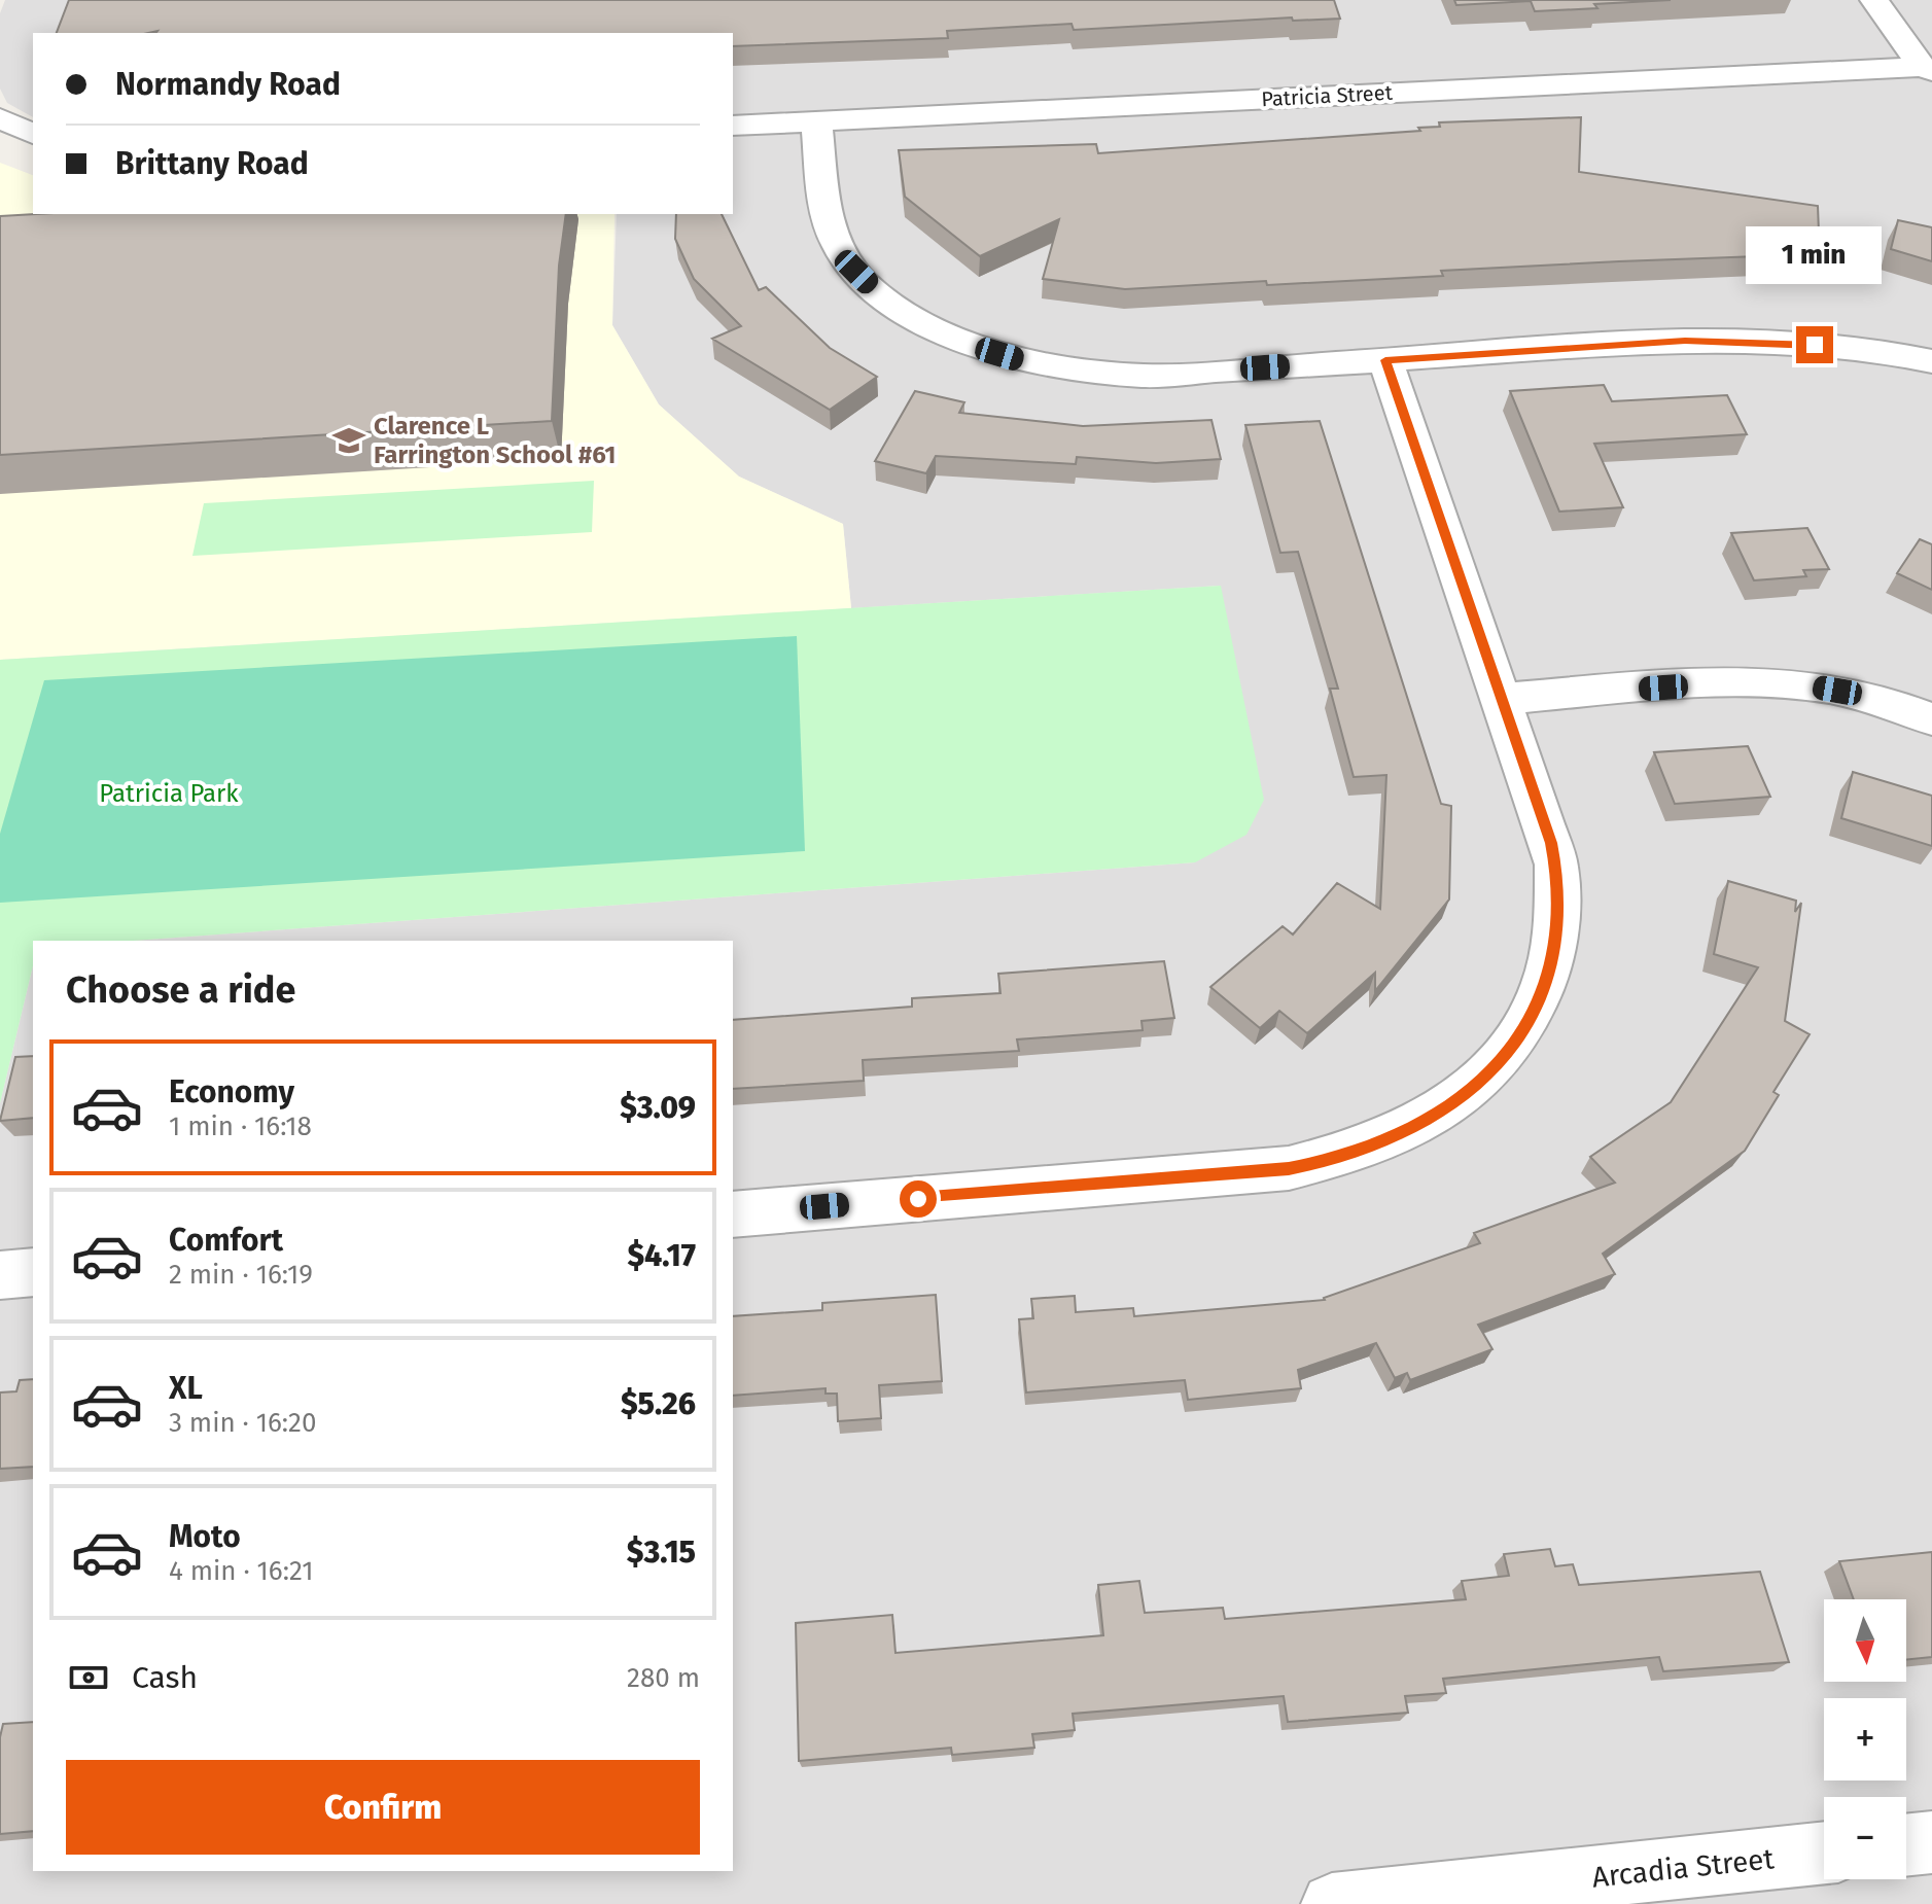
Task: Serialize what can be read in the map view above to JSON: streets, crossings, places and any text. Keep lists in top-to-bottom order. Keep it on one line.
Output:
{"streets":{"street":["Patricia Street","Arcadia Street"]},"parks":["Patricia Park"],"places":{"school or university":["Clarence L Farrington School #61"]},"north":"bottom","page":{"banner":["Normandy Road","Brittany Road"],"bubble":"1 min","heading":"Choose a ride","list":[{"name":"Economy","note":"1 min · 16:18","value":"$3.09"},{"name":"Comfort","note":"2 min · 16:19","value":"$4.17"},{"name":"XL","note":"3 min · 16:20","value":"$5.26"},{"name":"Moto","note":"4 min · 16:21","value":"$3.15"}],"map_buttons":["+","−"],"pay":["Cash","280 m"],"buttons":"Confirm"}}
